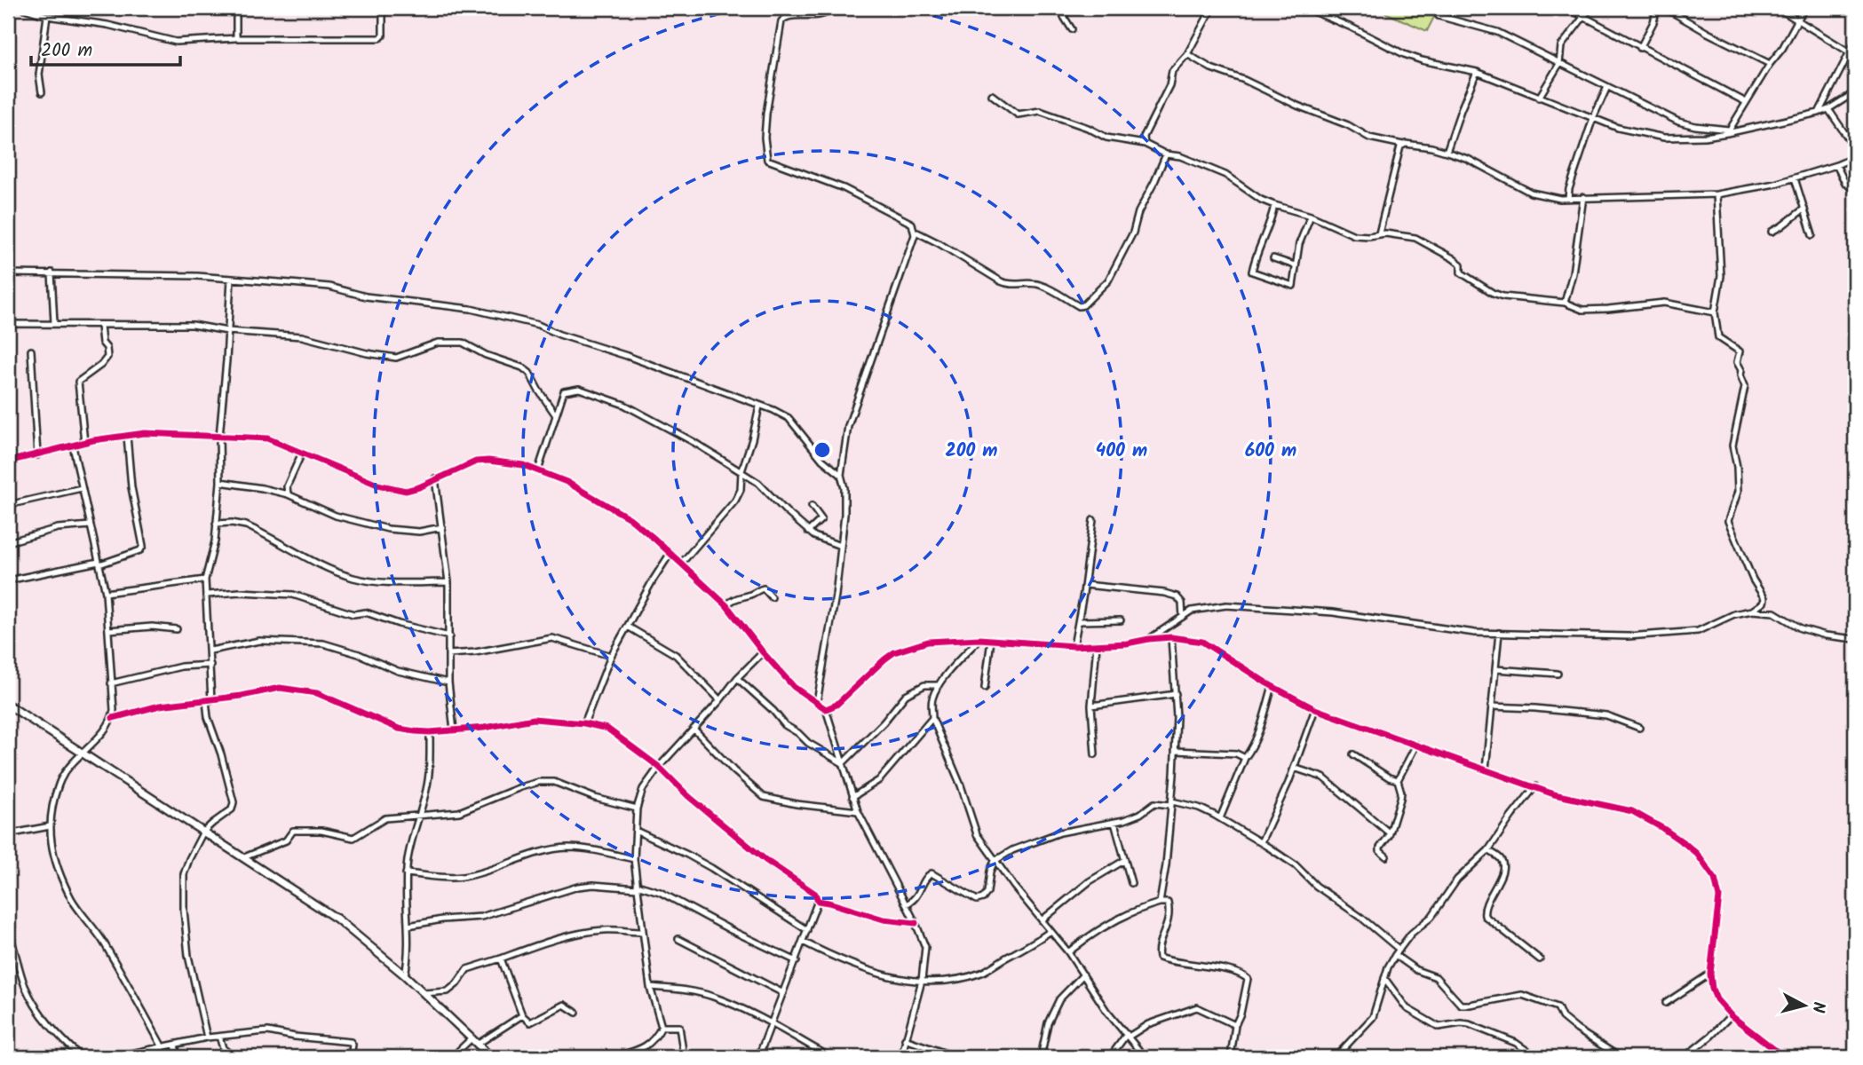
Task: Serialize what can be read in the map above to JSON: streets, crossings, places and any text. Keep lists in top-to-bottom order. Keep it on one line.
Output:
{"scale_bar":"200 m","north":"right","rings":["200 m","400 m","600 m"]}
